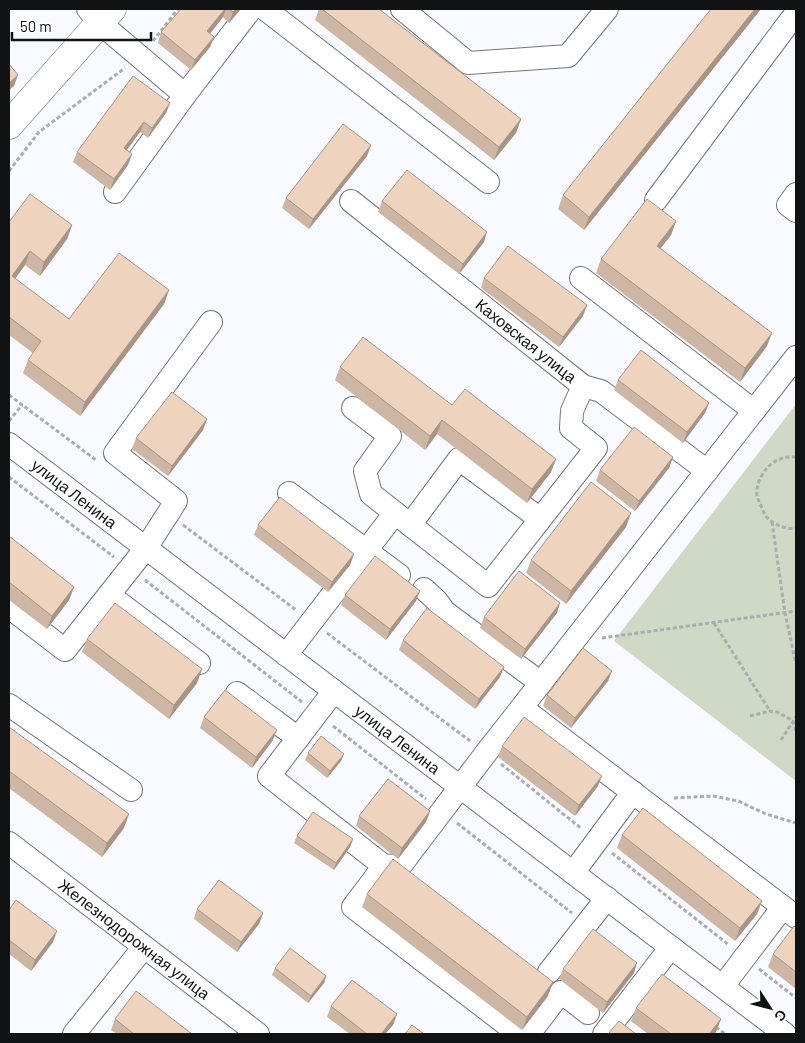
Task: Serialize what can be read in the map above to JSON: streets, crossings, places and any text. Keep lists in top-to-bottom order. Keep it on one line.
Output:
{"streets":{"street":["Каховская улица","улица Ленина","Железнодорожная улица"]},"scale_bar":"50 m","north":"bottom right"}
